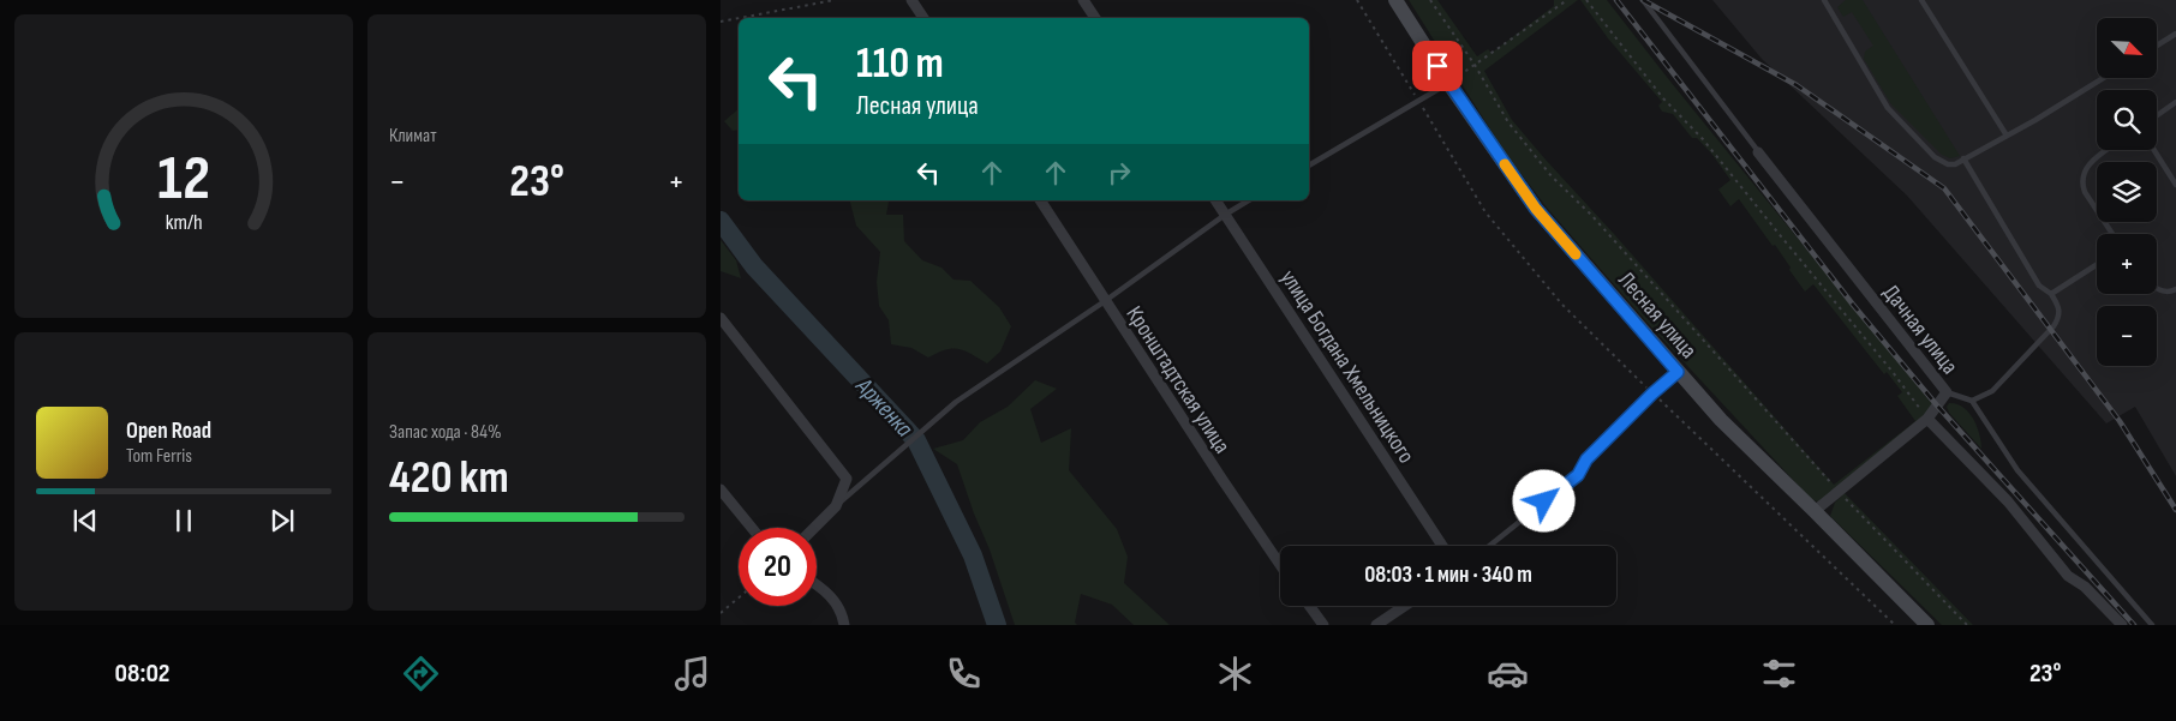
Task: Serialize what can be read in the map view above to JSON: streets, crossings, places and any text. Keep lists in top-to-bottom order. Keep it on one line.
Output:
{"streets":{"street":["Лесная улица","Дачная улица","улица Богдана Хмельницкого","Кронштадтская улица"]},"crossings":[["Лесная улица","Дачная улица"]],"water":["Арженка"],"north":"bottom right","page":{"tile":["Климат",["Запас хода · 84%","420 km"]],"map_buttons":["+","−"],"turn":["110 m","Лесная улица"],"heat":["−","23°","+"],"song":["Open Road","Tom Ferris"],"limit":"20","trip":"08:03 · 1 мин · 340 m","tabs":["08:02","23°"],"gauge":["12","km/h"]}}
